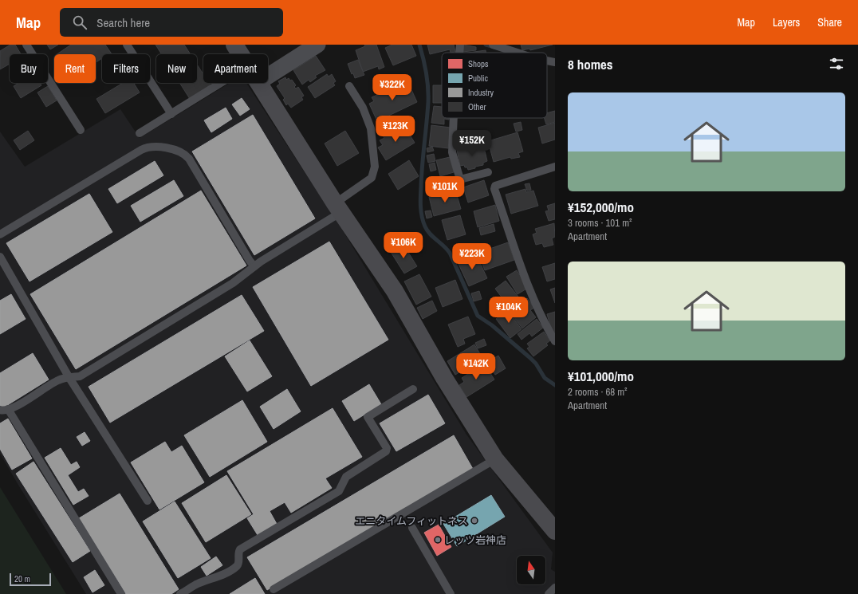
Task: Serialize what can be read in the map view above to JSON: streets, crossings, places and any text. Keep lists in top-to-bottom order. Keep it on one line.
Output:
{"places":["エニタイムフィットネス","レッツ岩神店"],"legend":["Shops","Public","Industry","Other"],"scale_bar":"20 m","north":"top","page":{"header":"Map","search":"Search here","nav":["Map","Layers","Share"],"heading":"8 homes","chip":["Buy","Rent","Filters","New","Apartment"],"price":["¥322K","¥123K","¥152K","¥101K","¥106K","¥223K","¥104K","¥142K"],"list":[{"name":"¥152,000/mo","note":"3 rooms · 101 m² · Apartment"},{"name":"¥101,000/mo","note":"2 rooms · 68 m² · Apartment"}],"scale":"20 m"}}
